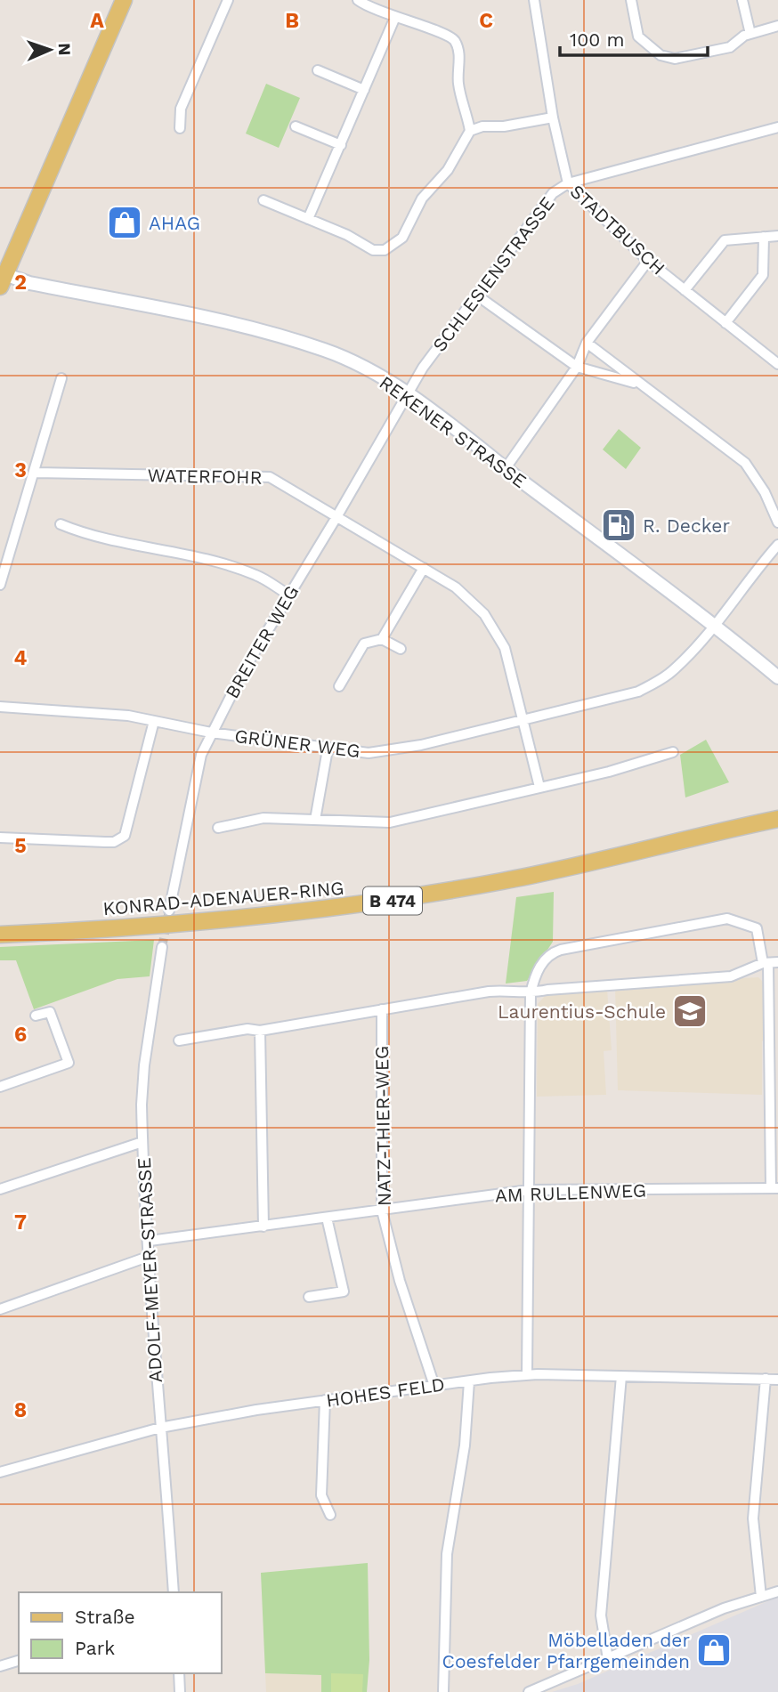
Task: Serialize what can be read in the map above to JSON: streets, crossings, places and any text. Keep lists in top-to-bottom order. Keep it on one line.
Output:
{"streets":{"main road":["KONRAD-ADENAUER-RING","B 474"],"street":["STADTBUSCH","SCHLESIENSTRASSE","REKENER STRASSE","WATERFOHR","BREITER WEG","GRÜNER WEG","NATZ-THIER-WEG","AM RULLENWEG","ADOLF-MEYER-STRASSE","HOHES FELD"]},"crossings":[["STADTBUSCH","SCHLESIENSTRASSE"],["SCHLESIENSTRASSE","REKENER STRASSE"],["SCHLESIENSTRASSE","BREITER WEG"],["REKENER STRASSE","BREITER WEG"],["REKENER STRASSE","GRÜNER WEG"],["WATERFOHR","BREITER WEG"],["WATERFOHR","GRÜNER WEG"],["BREITER WEG","GRÜNER WEG"],["NATZ-THIER-WEG","AM RULLENWEG"],["NATZ-THIER-WEG","HOHES FELD"],["AM RULLENWEG","ADOLF-MEYER-STRASSE"],["ADOLF-MEYER-STRASSE","HOHES FELD"]],"places":{"shop":["AHAG","Möbelladen der Coesfelder Pfarrgemeinden"],"fuel station":["R. Decker"],"school or university":["Laurentius-Schule"]},"legend":["Straße","Park"],"scale_bar":"100 m","north":"right","grid":{"columns":["A","B","C"],"rows":["2","3","4","5","6","7","8"]}}
